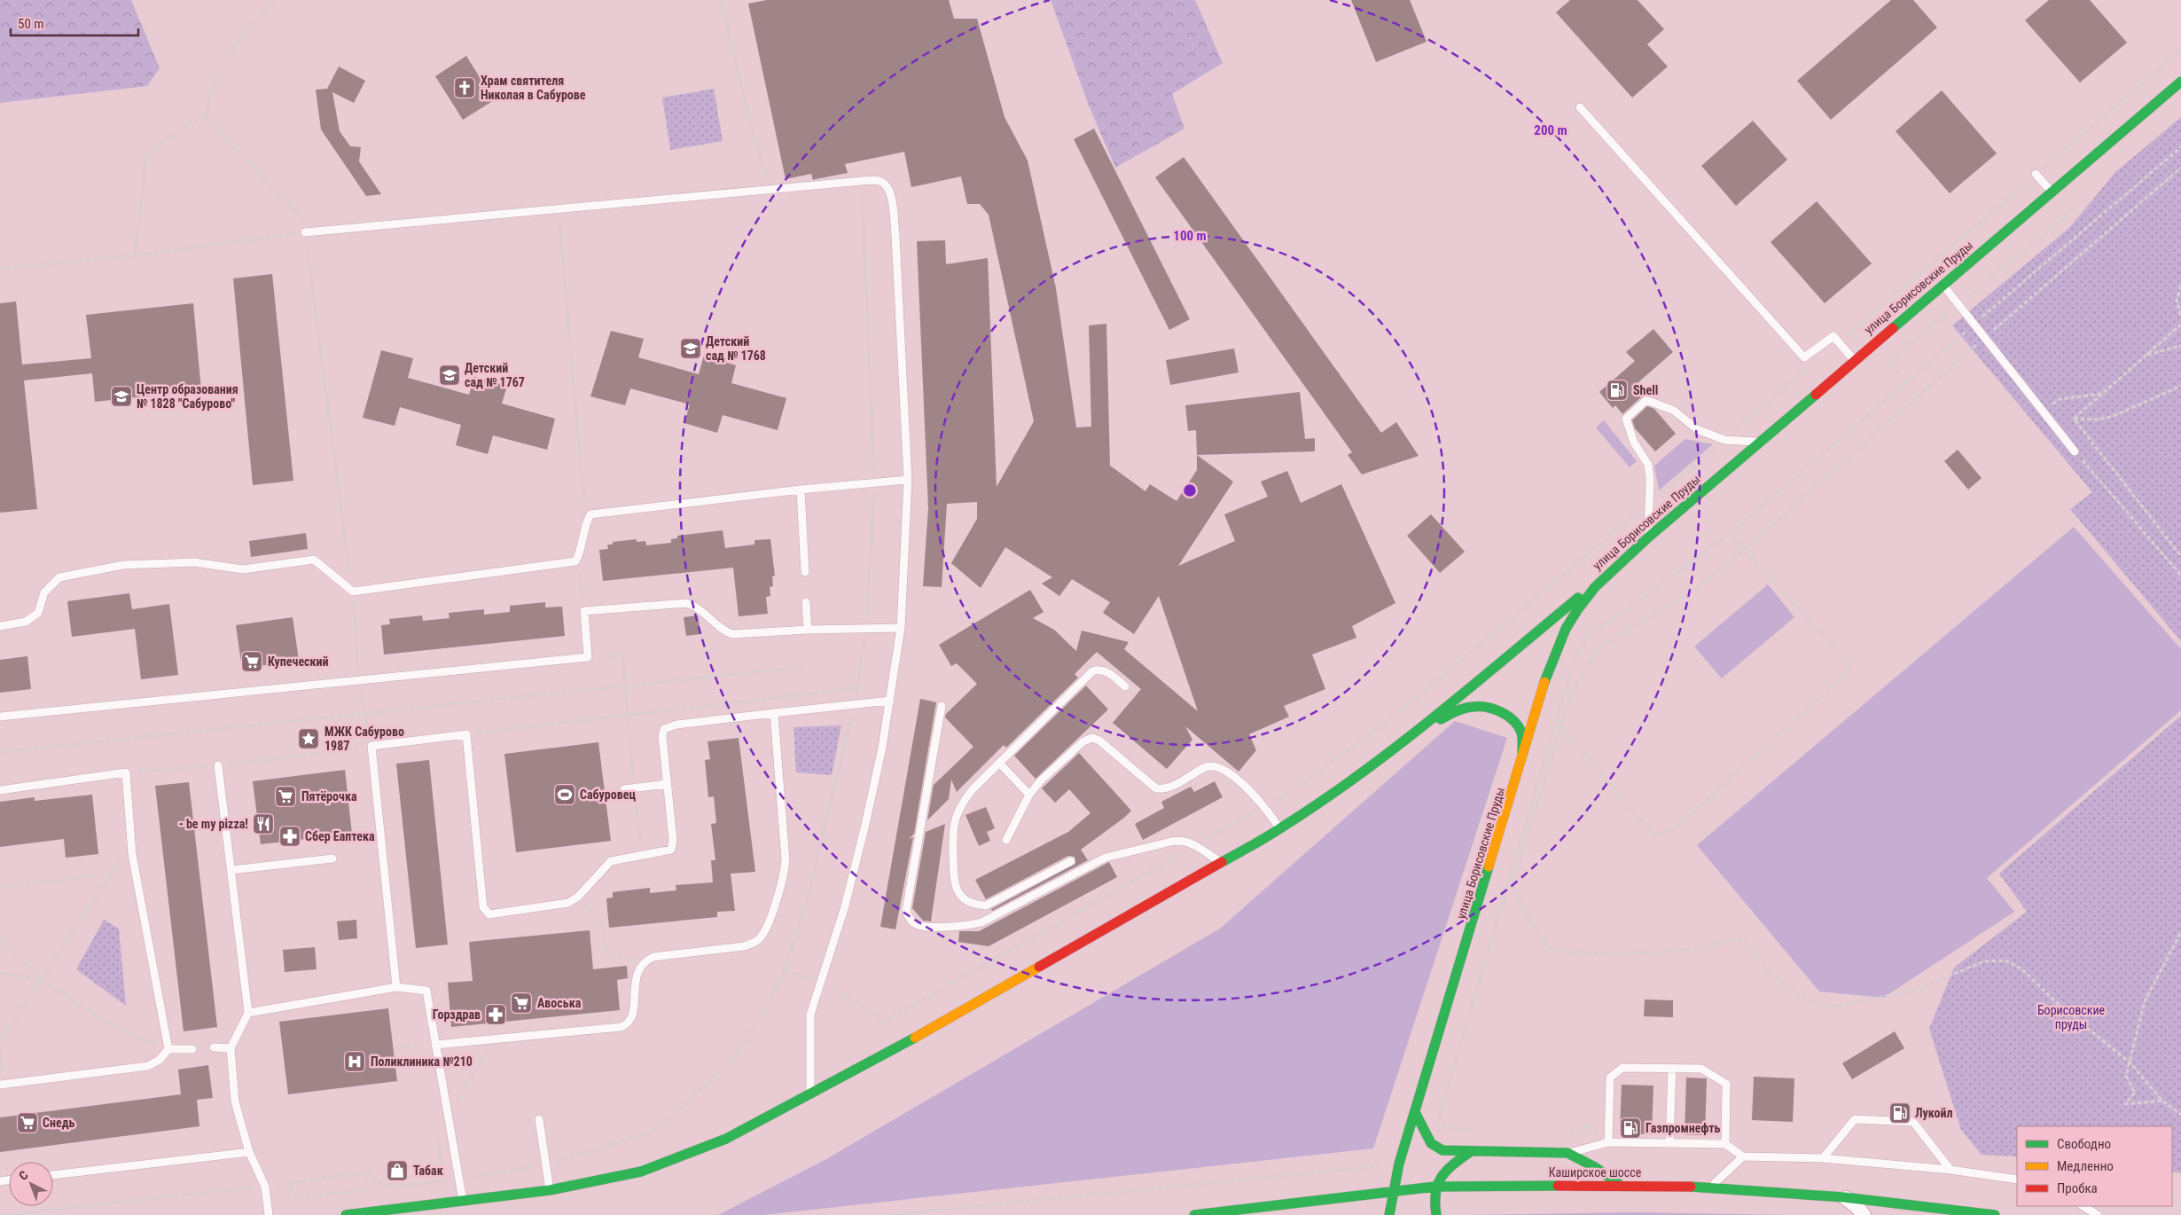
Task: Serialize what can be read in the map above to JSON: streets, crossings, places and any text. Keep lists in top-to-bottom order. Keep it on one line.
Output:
{"streets":{"main road":["улица Борисовские Пруды","Каширское шоссе"]},"crossings":[["улица Борисовские Пруды","Каширское шоссе"]],"parks":["Борисовские пруды"],"places":{"church":["Храм святителя Николая в Сабурове"],"school or university":["Детский сад № 1768","Детский сад № 1767","Центр образования № 1828 \"Сабурово\""],"fuel station":["Shell","Лукойл","Газпромнефть"],"supermarket":["Купеческий","Пятёрочка","Авоська","Снедь"],"place":["МЖК Сабурово 1987"],"sports":["Сабуровец"],"restaurant":["- be my pizza!"],"pharmacy":["Сбер Еаптека","Горздрав"],"hospital":["Поликлиника №210"],"shop":["Табак"]},"legend":["Свободно","Медленно","Пробка"],"scale_bar":"50 m","north":"top left","rings":["200 m","100 m"]}
